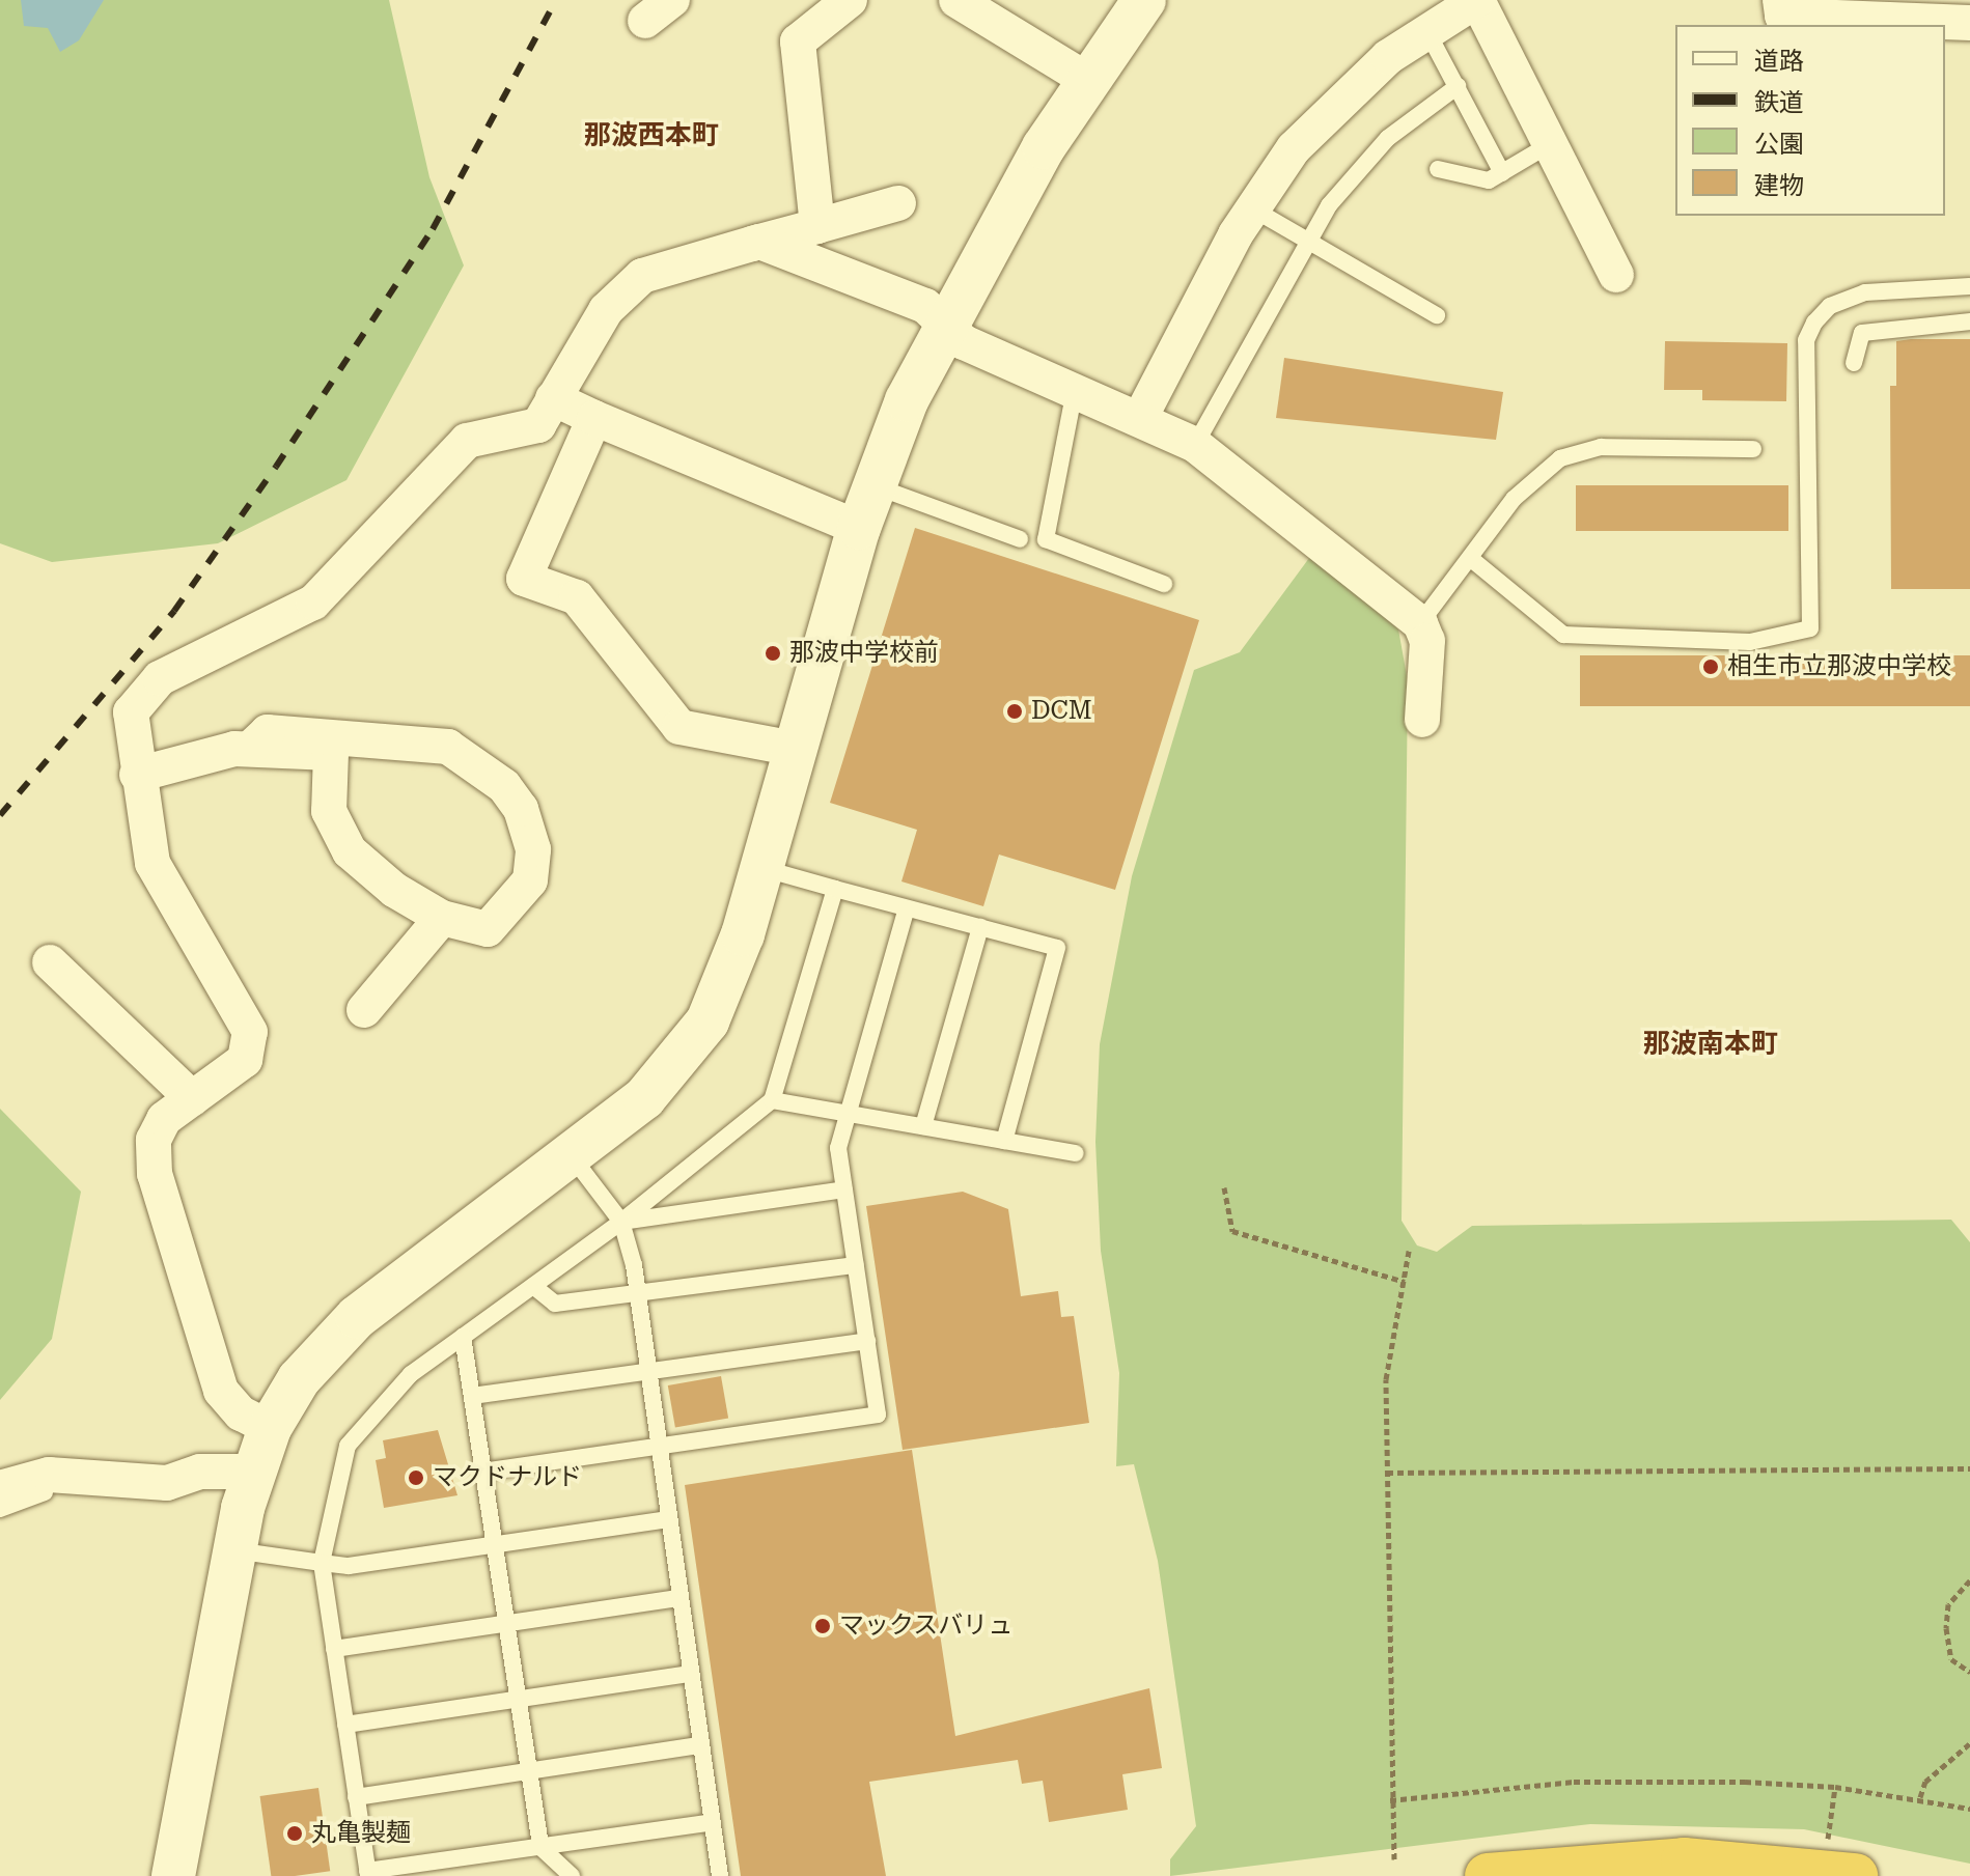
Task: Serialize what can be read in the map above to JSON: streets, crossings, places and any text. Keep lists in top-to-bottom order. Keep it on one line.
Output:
{"districts":["那波西本町","那波南本町"],"places":["那波中学校前","相生市立那波中学校","DCM","マクドナルド","マックスバリュ","丸亀製麺"],"legend":["道路","鉄道","公園","建物"]}
